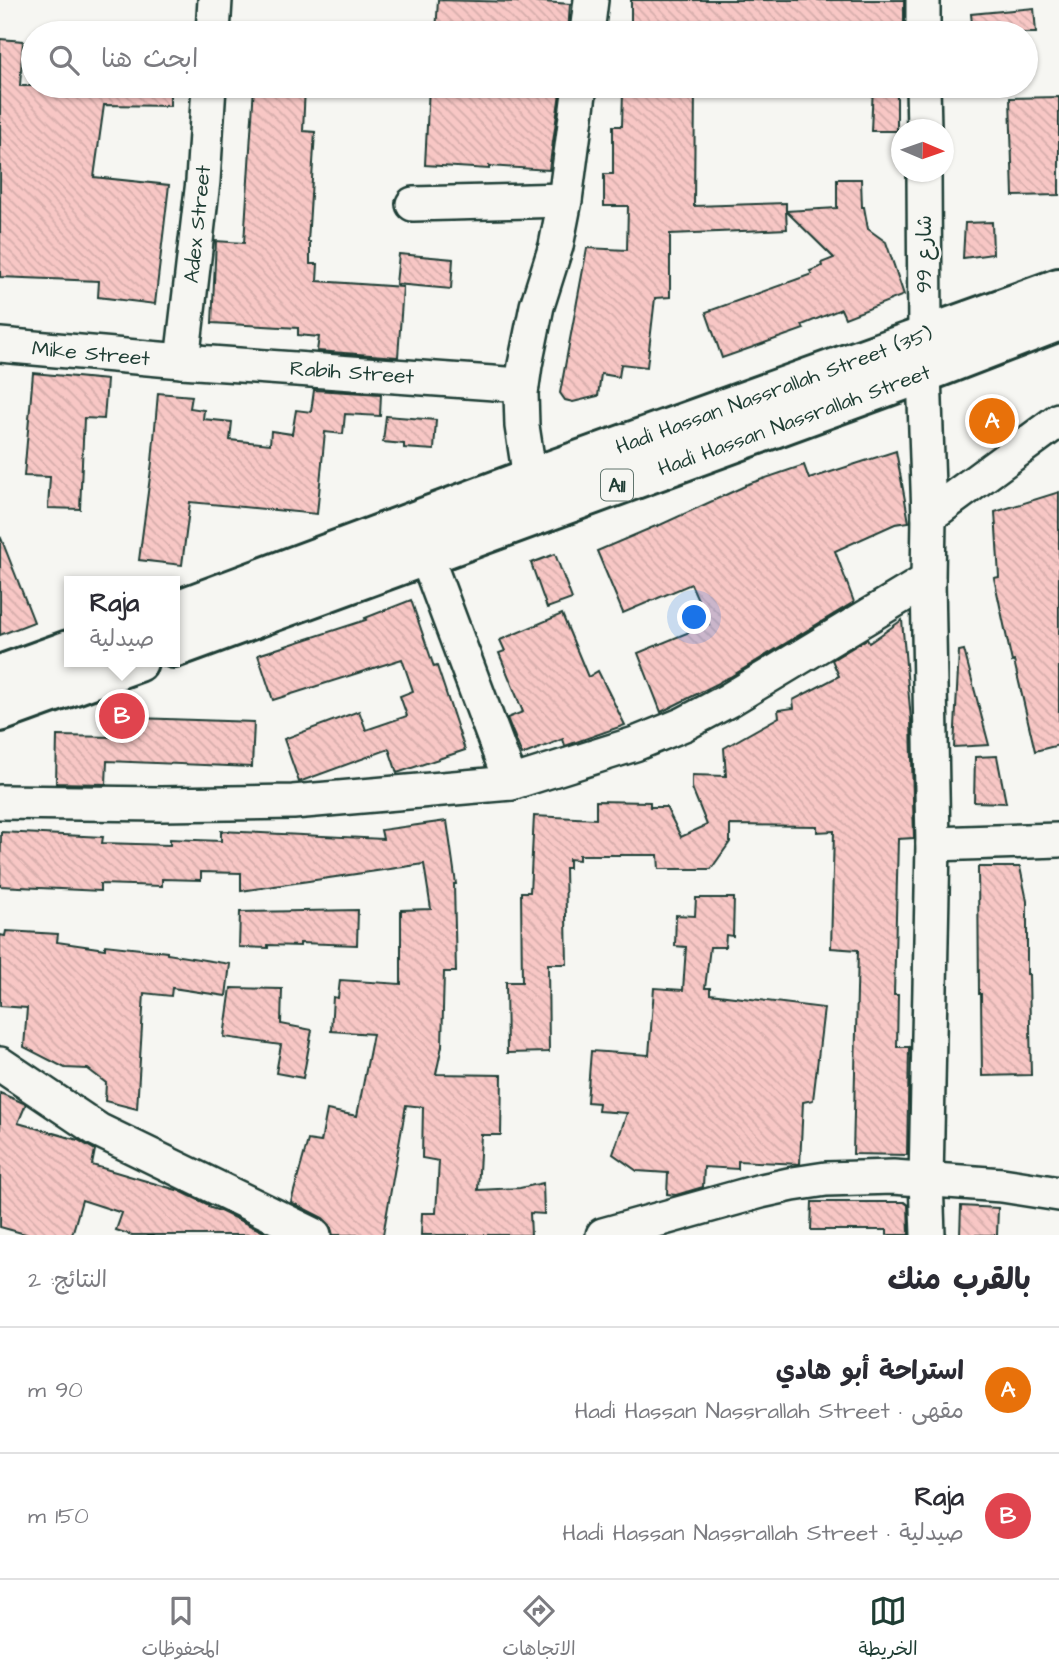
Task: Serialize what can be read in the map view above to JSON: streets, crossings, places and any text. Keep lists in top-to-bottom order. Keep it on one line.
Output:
{"streets":{"highway":["Hadi Hassan Nassrallah Street (35)","Hadi Hassan Nassrallah Street","A11"],"street":["Adex Street","شارع 99","Mike Street","Rabih Street"]},"crossings":[["Adex Street","Mike Street"],["Adex Street","Rabih Street"],["شارع 99","Hadi Hassan Nassrallah Street (35)"],["شارع 99","Hadi Hassan Nassrallah Street"],["Mike Street","Rabih Street"]],"north":"right","page":{"search":"ابحث هنا","pins":["A","B"],"popup":["Raja","صيدلية"],"heading":["بالقرب منك","النتائج: 2"],"list":[{"mark":"A","name":"استراحة أبو هادي","note":"مقهى · Hadi Hassan Nassrallah Street","value":"90 m"},{"mark":"B","name":"Raja","note":"صيدلية · Hadi Hassan Nassrallah Street","value":"150 m"}],"nav":["الخريطة","الاتجاهات","المحفوظات"]}}
